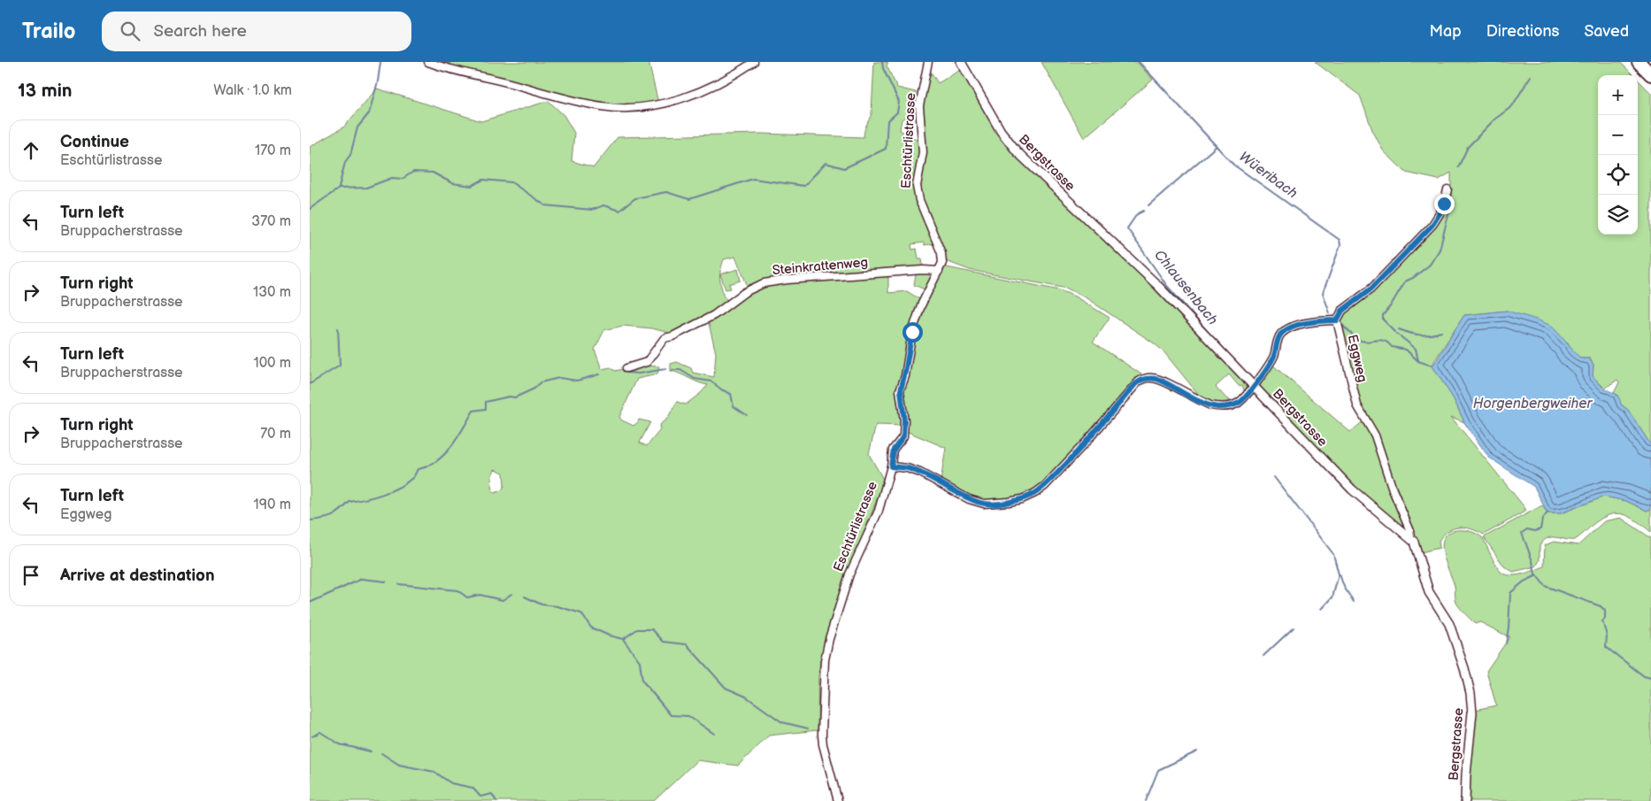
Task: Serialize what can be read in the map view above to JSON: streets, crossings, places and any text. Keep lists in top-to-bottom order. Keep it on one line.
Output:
{"streets":{"street":["Eschtürlistrasse","Bergstrasse","Steinkrattenweg","Eggweg"]},"crossings":[["Eschtürlistrasse","Steinkrattenweg"],["Bergstrasse","Eggweg"]],"water":["Wüeribach","Chlausenbach","Horgenbergweiher"],"page":{"header":"Trailo","search":"Search here","nav":["Map","Directions","Saved"],"heading":["13 min","Walk · 1.0 km"],"map_buttons":["+","−"],"list":[["Continue","Eschtürlistrasse","170 m"],["Turn left","Bruppacherstrasse","370 m"],["Turn right","Bruppacherstrasse","130 m"],["Turn left","Bruppacherstrasse","100 m"],["Turn right","Bruppacherstrasse","70 m"],["Turn left","Eggweg","190 m"],"Arrive at destination"]}}
